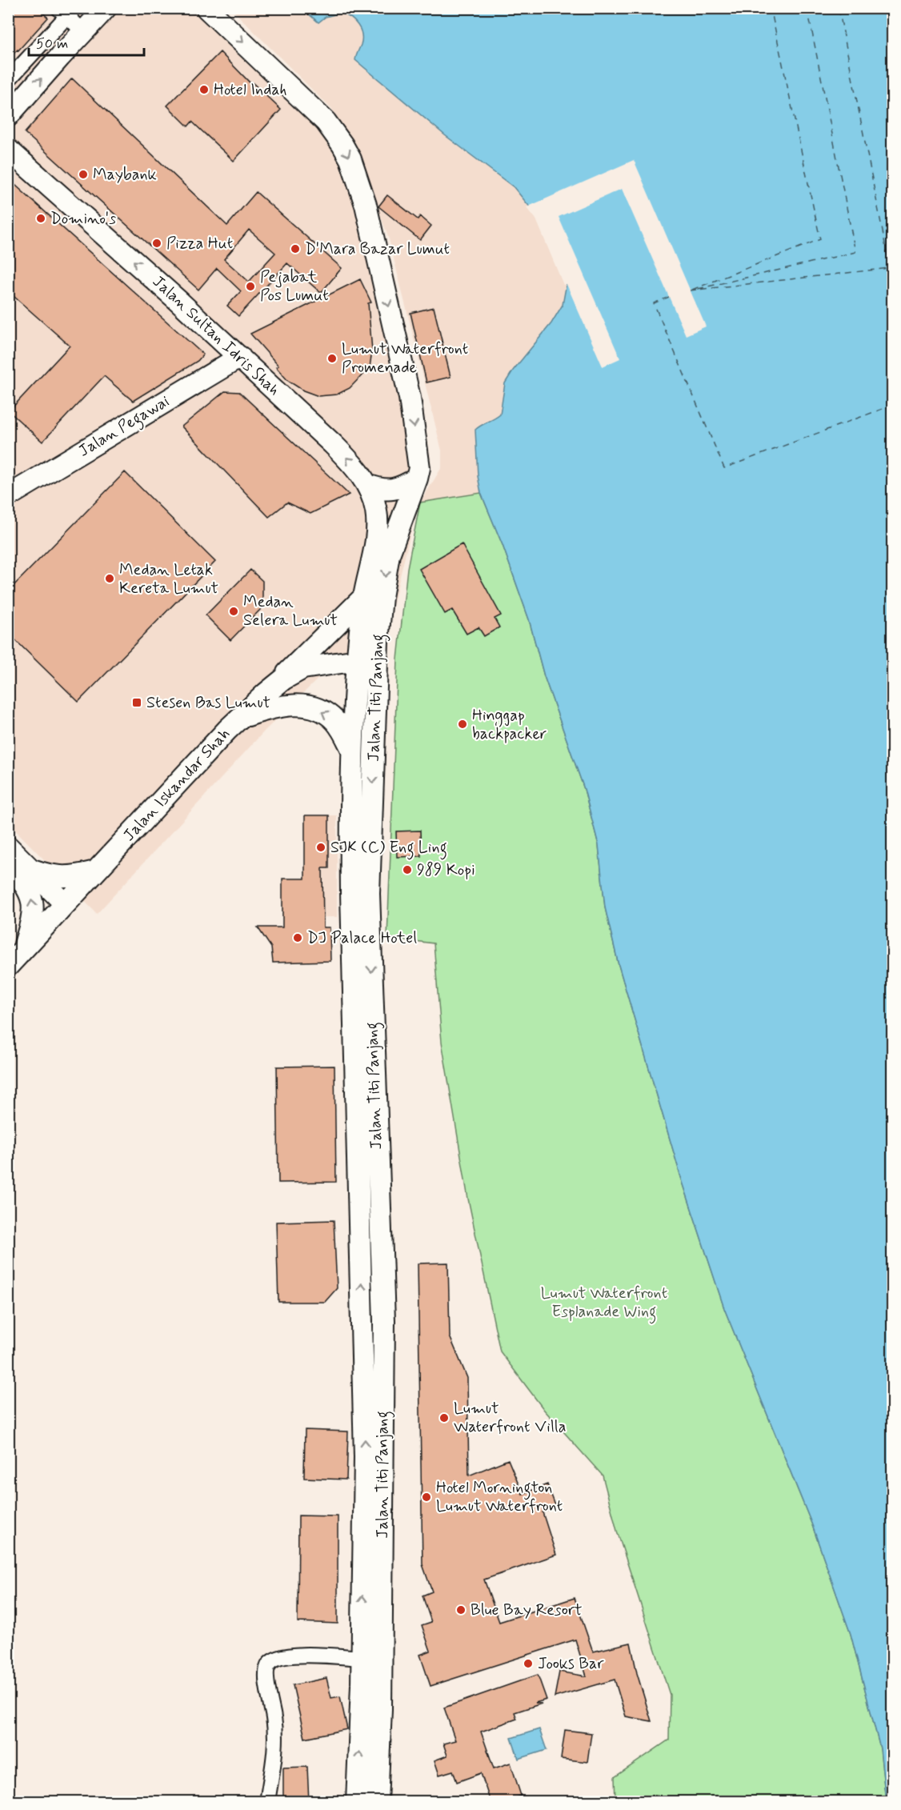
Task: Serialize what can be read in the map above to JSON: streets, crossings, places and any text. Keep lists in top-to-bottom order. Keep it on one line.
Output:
{"streets":{"street":["Jalan Sultan Idris Shah","Jalan Pegawai","Jalan Titi Panjang","Jalan Iskandar Shah"]},"crossings":[["Jalan Sultan Idris Shah","Jalan Pegawai"],["Jalan Sultan Idris Shah","Jalan Titi Panjang"],["Jalan Titi Panjang","Jalan Iskandar Shah"]],"one_way":["Jalan Sultan Idris Shah"],"parks":["Lumut Waterfront Esplanade Wing"],"places":{"other":["Hotel Indah","Maybank","Domino's","Pizza Hut","D'Mara Bazar Lumut","Pejabat Pos Lumut","Lumut Waterfront Promenade","Medan Letak Kereta Lumut","Medan Selera Lumut","Hinggap backpacker","SJK (C) Eng Ling","989 Kopi","DJ Palace Hotel","Lumut Waterfront Villa","Hotel Mornington Lumut Waterfront","Blue Bay Resort","Jooks Bar"],"transit":["Stesen Bas Lumut"]},"scale_bar":"50 m"}
